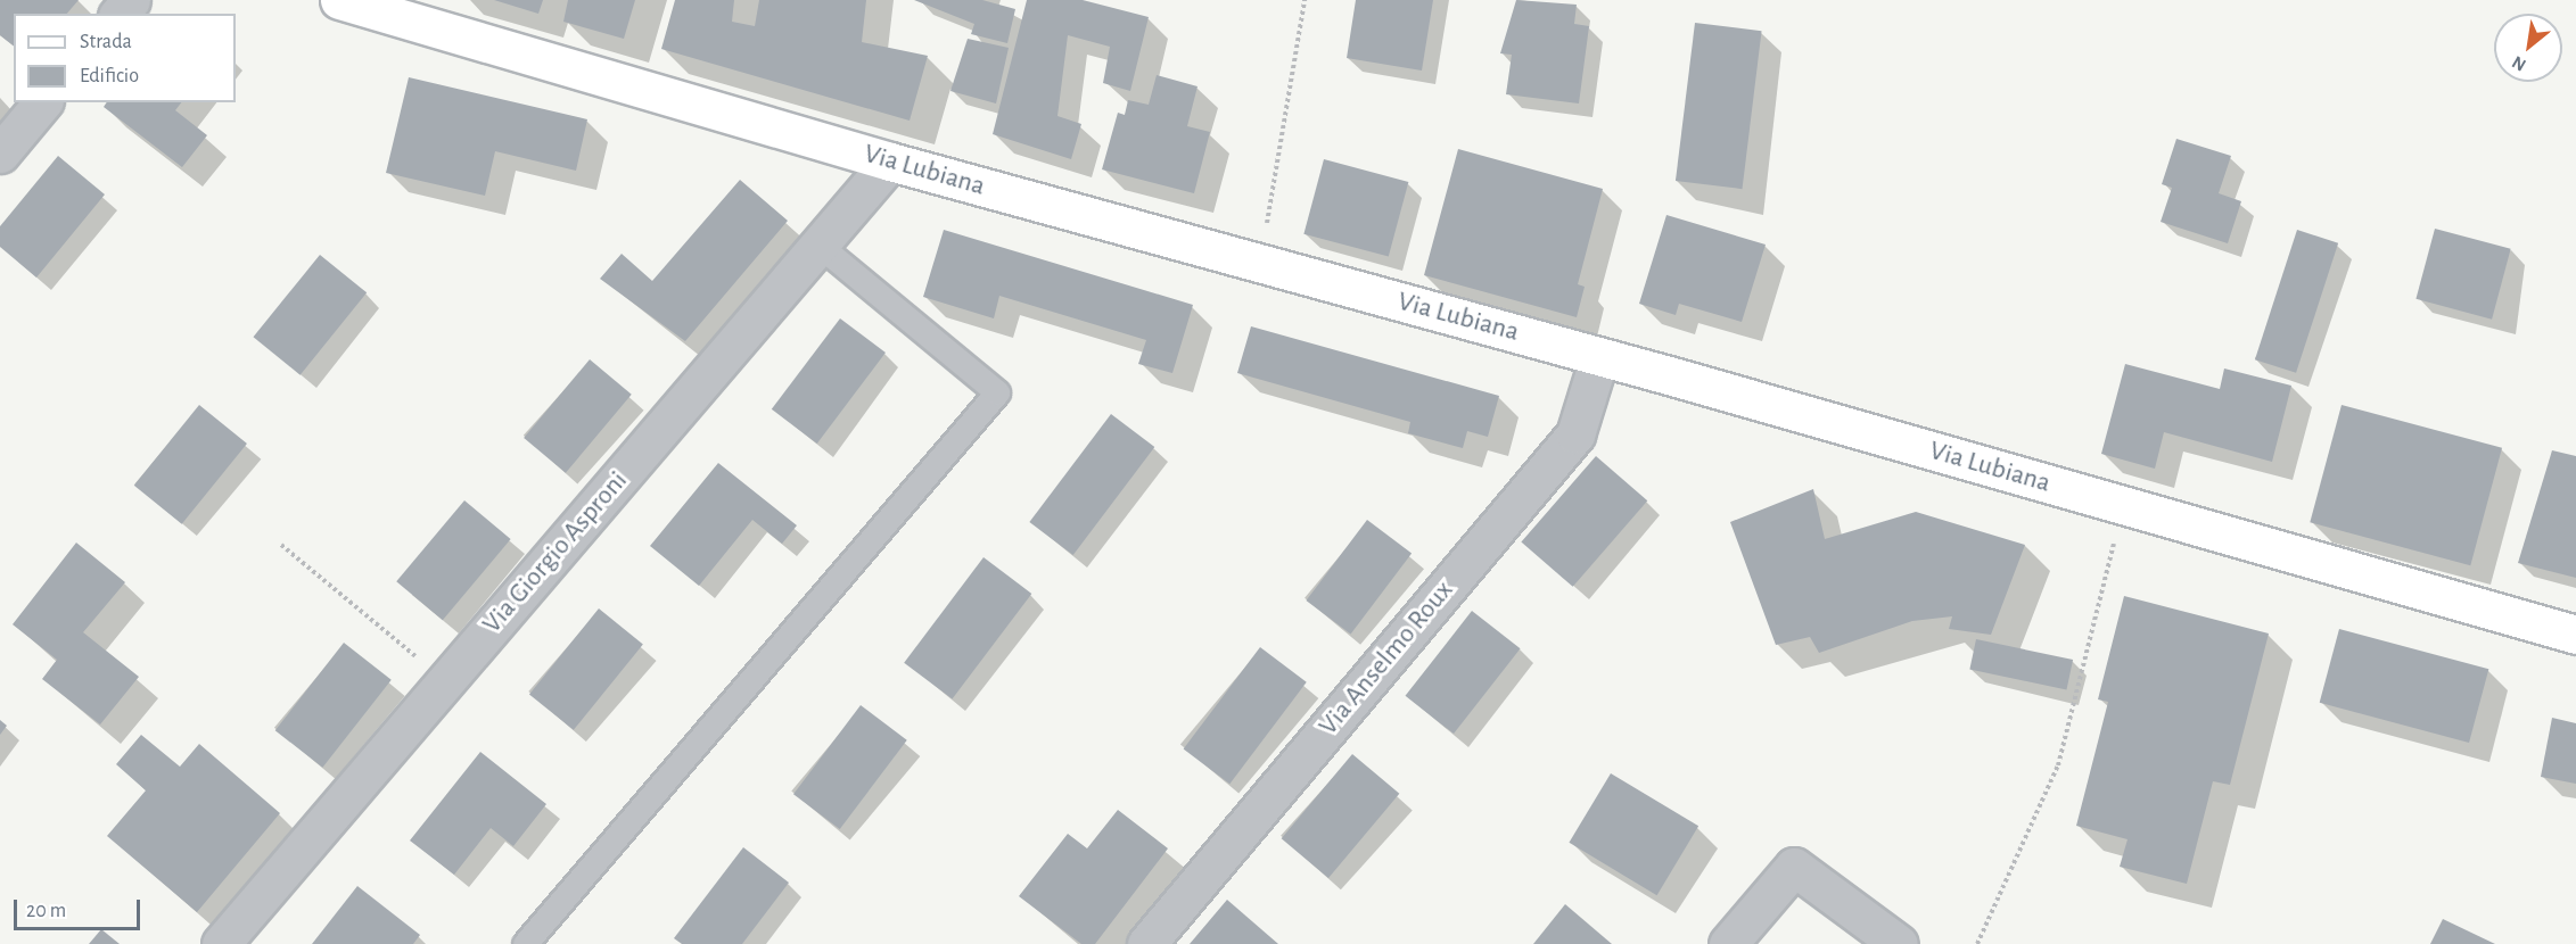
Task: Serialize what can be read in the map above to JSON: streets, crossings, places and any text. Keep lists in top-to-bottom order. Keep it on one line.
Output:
{"streets":{"street":["Via Lubiana","Via Giorgio Asproni","Via Anselmo Roux"]},"crossings":[["Via Lubiana","Via Giorgio Asproni"],["Via Lubiana","Via Anselmo Roux"]],"legend":["Strada","Edificio"],"scale_bar":"20 m","north":"bottom left"}
